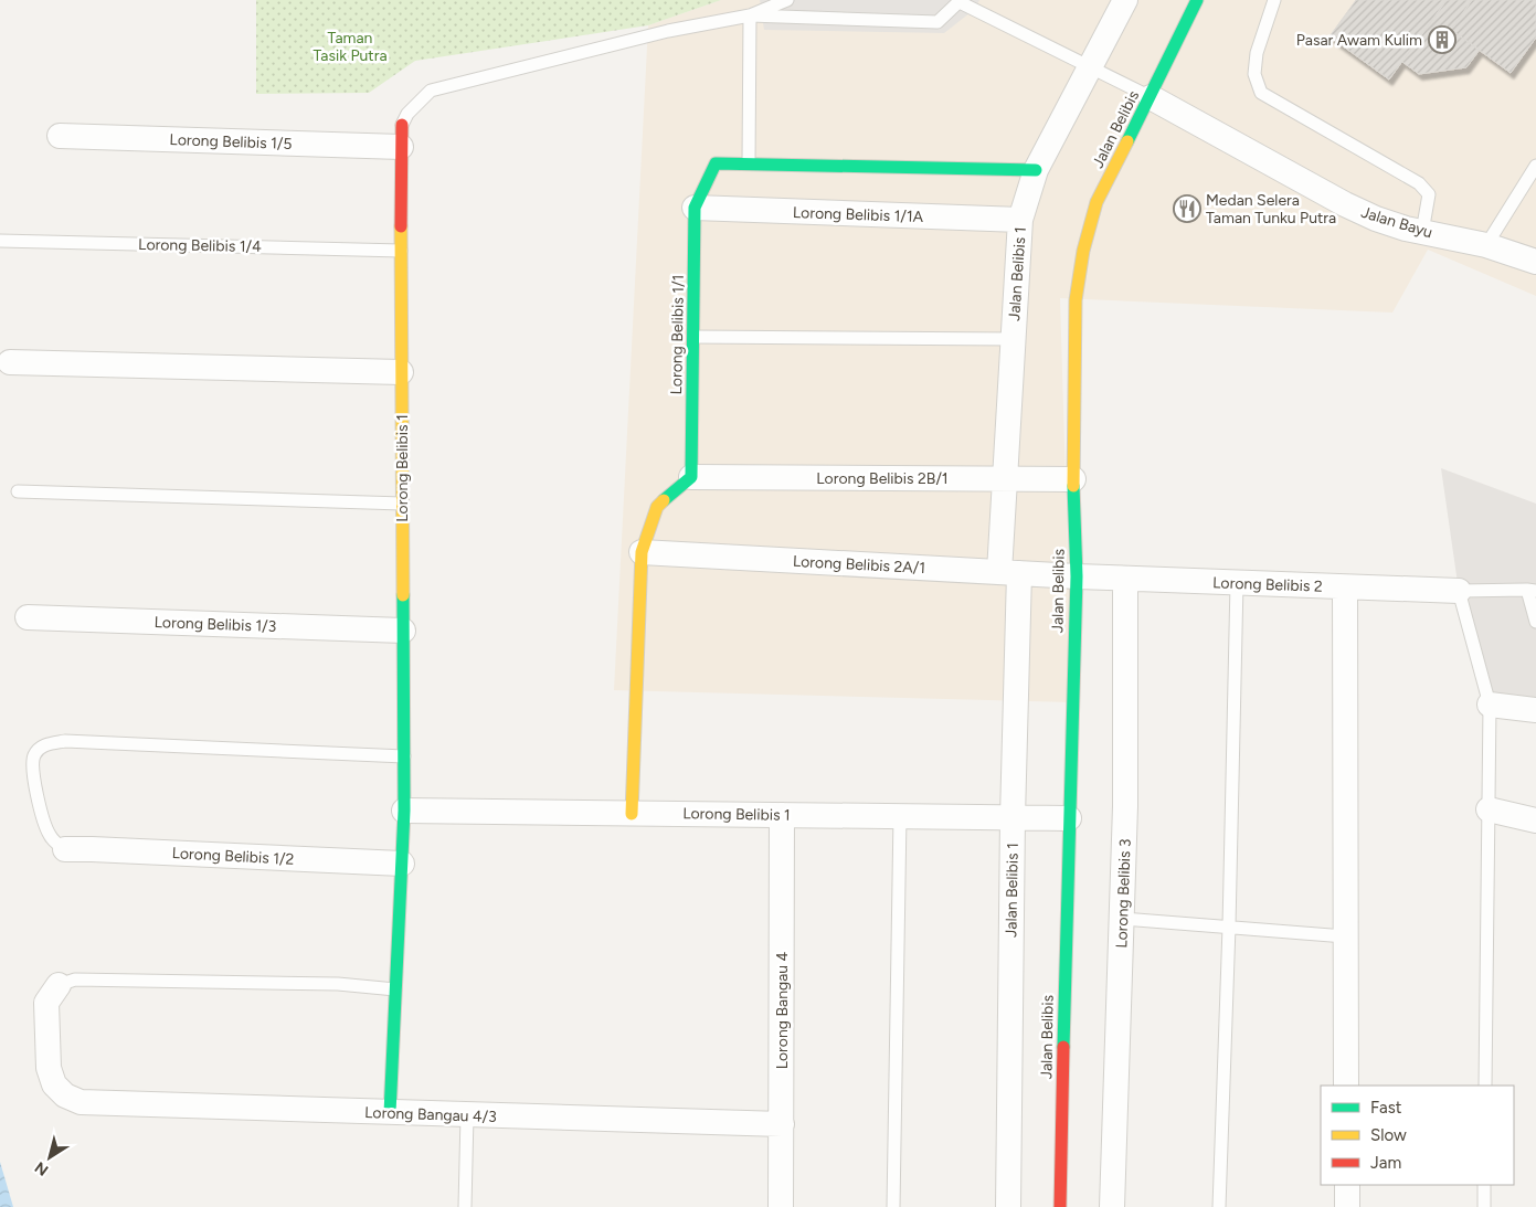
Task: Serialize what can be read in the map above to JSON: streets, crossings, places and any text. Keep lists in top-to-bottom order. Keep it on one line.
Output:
{"streets":{"street":["Jalan Belibis","Lorong Belibis 1/5","Lorong Belibis 1/1A","Jalan Bayu","Jalan Belibis 1","Lorong Belibis 1/1","Lorong Belibis 1","Lorong Belibis 2B/1","Lorong Belibis 2A/1","Lorong Belibis 2","Lorong Belibis 1/3","Lorong Belibis 1/2","Lorong Belibis 3","Lorong Bangau 4","Lorong Bangau 4/3"],"lane":["Lorong Belibis 1/4"]},"crossings":[["Jalan Belibis","Jalan Bayu"],["Jalan Belibis","Lorong Belibis 1"],["Jalan Belibis","Lorong Belibis 2B/1"],["Jalan Belibis","Lorong Belibis 2A/1"],["Jalan Belibis","Lorong Belibis 2"],["Lorong Belibis 1/5","Lorong Belibis 1"],["Lorong Belibis 1/1A","Jalan Belibis 1"],["Lorong Belibis 1/1A","Lorong Belibis 1/1"],["Lorong Belibis 1/4","Lorong Belibis 1"],["Jalan Belibis 1","Lorong Belibis 1/1"],["Jalan Belibis 1","Lorong Belibis 1"],["Jalan Belibis 1","Lorong Belibis 2B/1"],["Jalan Belibis 1","Lorong Belibis 2A/1"],["Lorong Belibis 1/1","Lorong Belibis 2B/1"],["Lorong Belibis 1","Lorong Belibis 1/3"],["Lorong Belibis 1","Lorong Belibis 1/2"],["Lorong Belibis 1","Lorong Bangau 4"],["Lorong Belibis 1","Lorong Bangau 4/3"],["Lorong Belibis 2A/1","Lorong Belibis 2"],["Lorong Belibis 2","Lorong Belibis 3"],["Lorong Bangau 4","Lorong Bangau 4/3"]],"parks":["Taman Tasik Putra"],"places":{"building":["Pasar Awam Kulim"],"restaurant":["Medan Selera Taman Tunku Putra"]},"legend":["Fast","Slow","Jam"],"north":"bottom left"}
